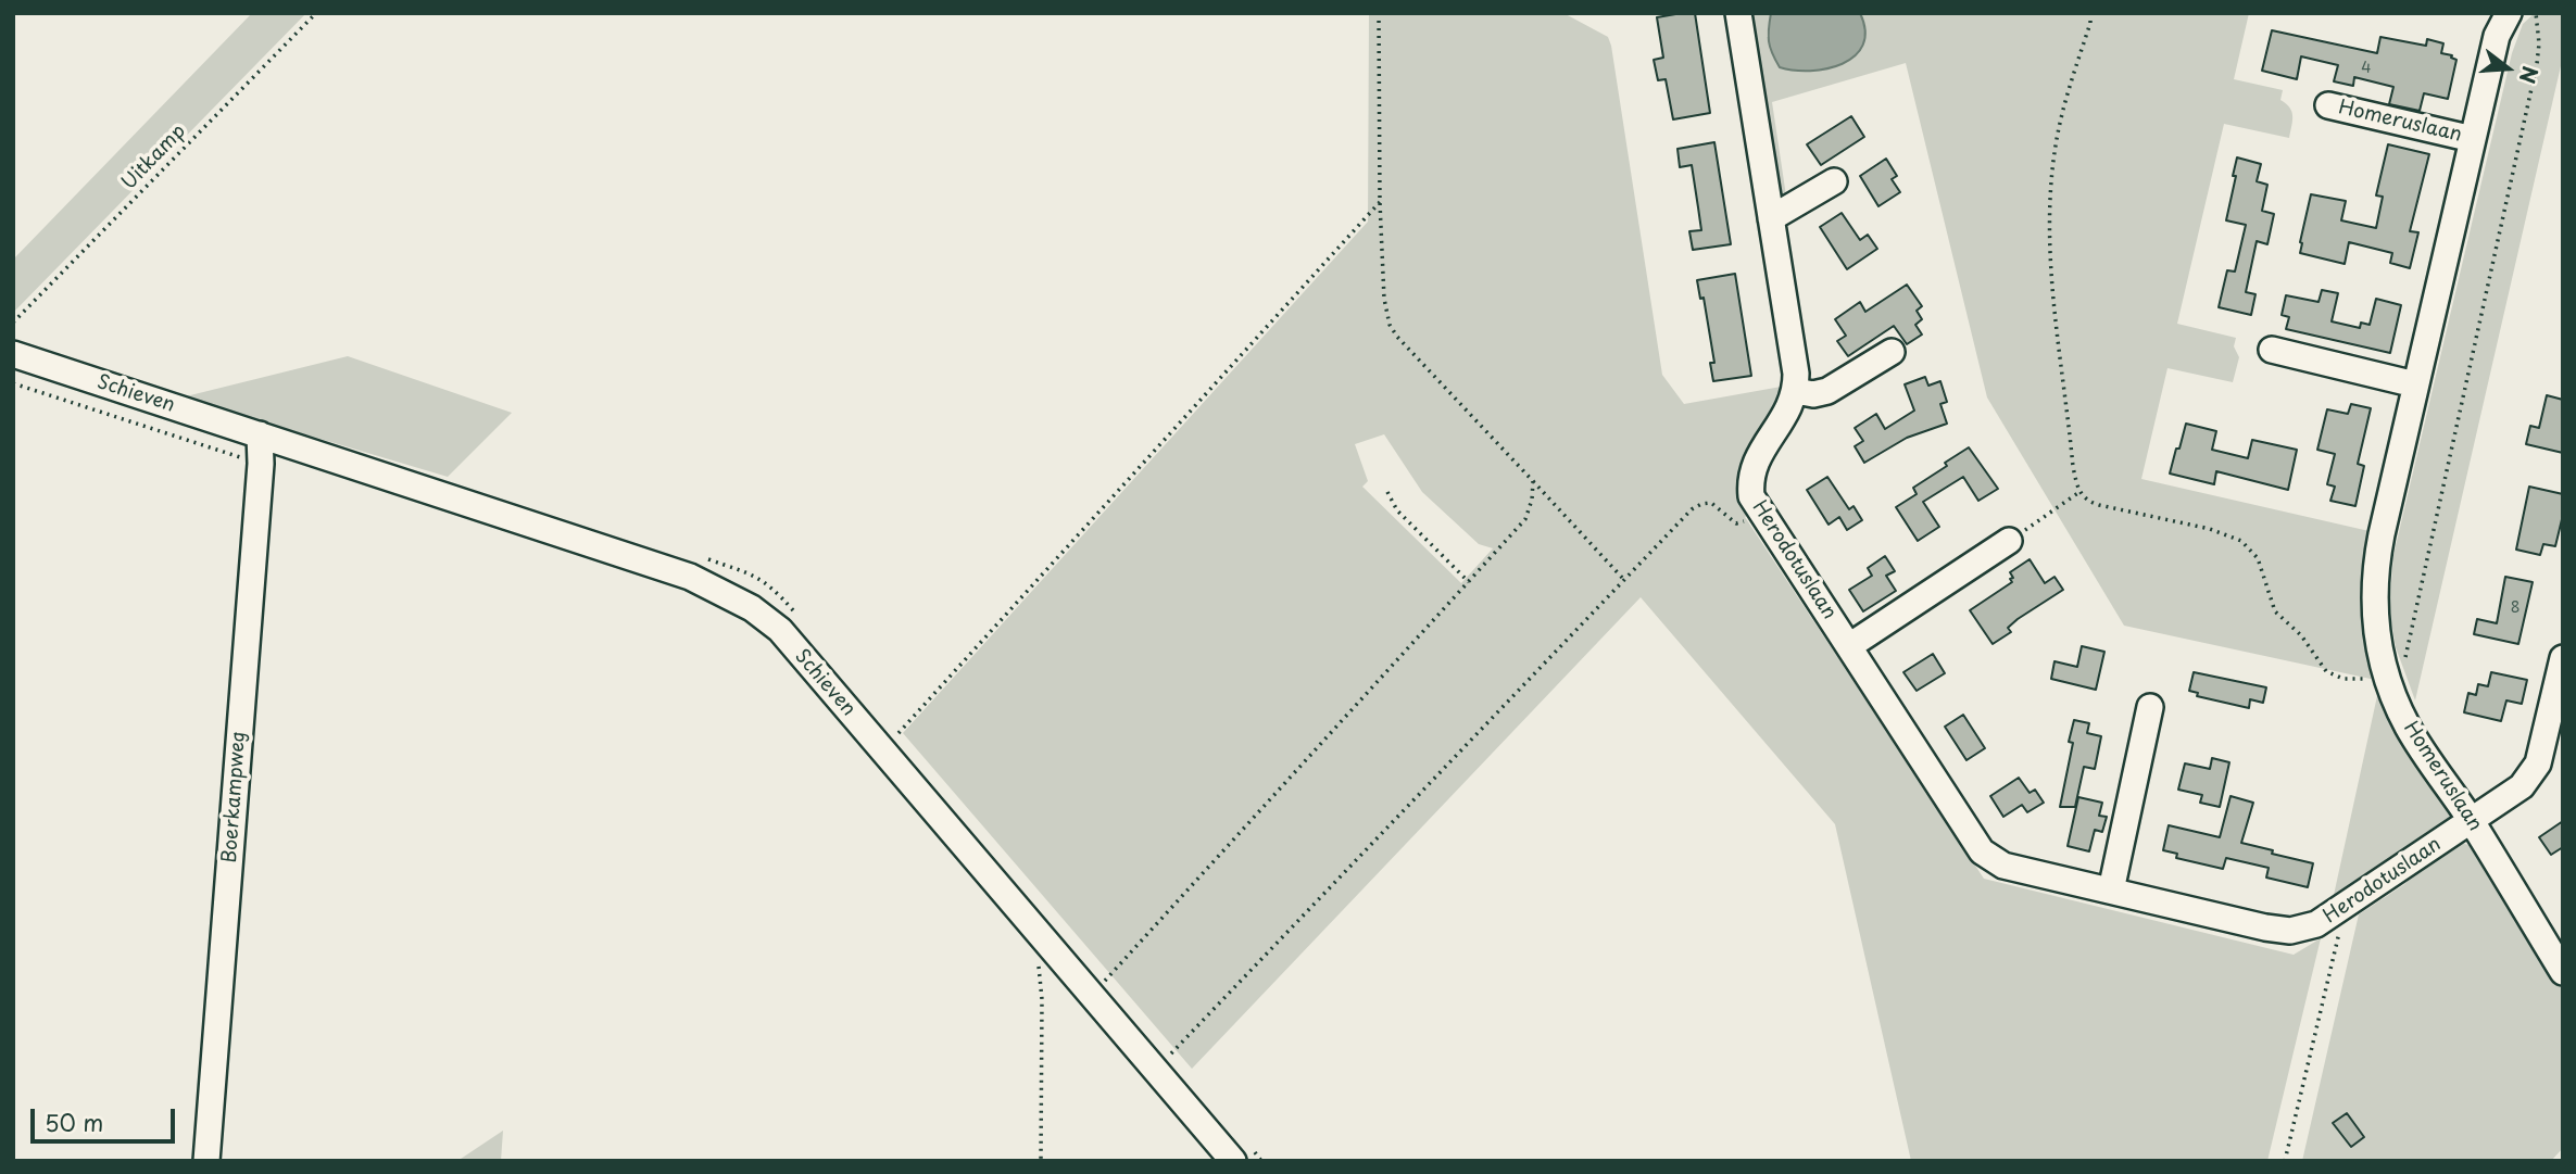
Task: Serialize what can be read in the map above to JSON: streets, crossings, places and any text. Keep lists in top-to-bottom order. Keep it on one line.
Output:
{"streets":{"street":["Homeruslaan","Schieven","Herodotuslaan","Boerkampweg"],"path":["Uitkamp"]},"crossings":[["Homeruslaan","Herodotuslaan"],["Schieven","Boerkampweg"]],"house_numbers":["4","8"],"scale_bar":"50 m","north":"right"}
